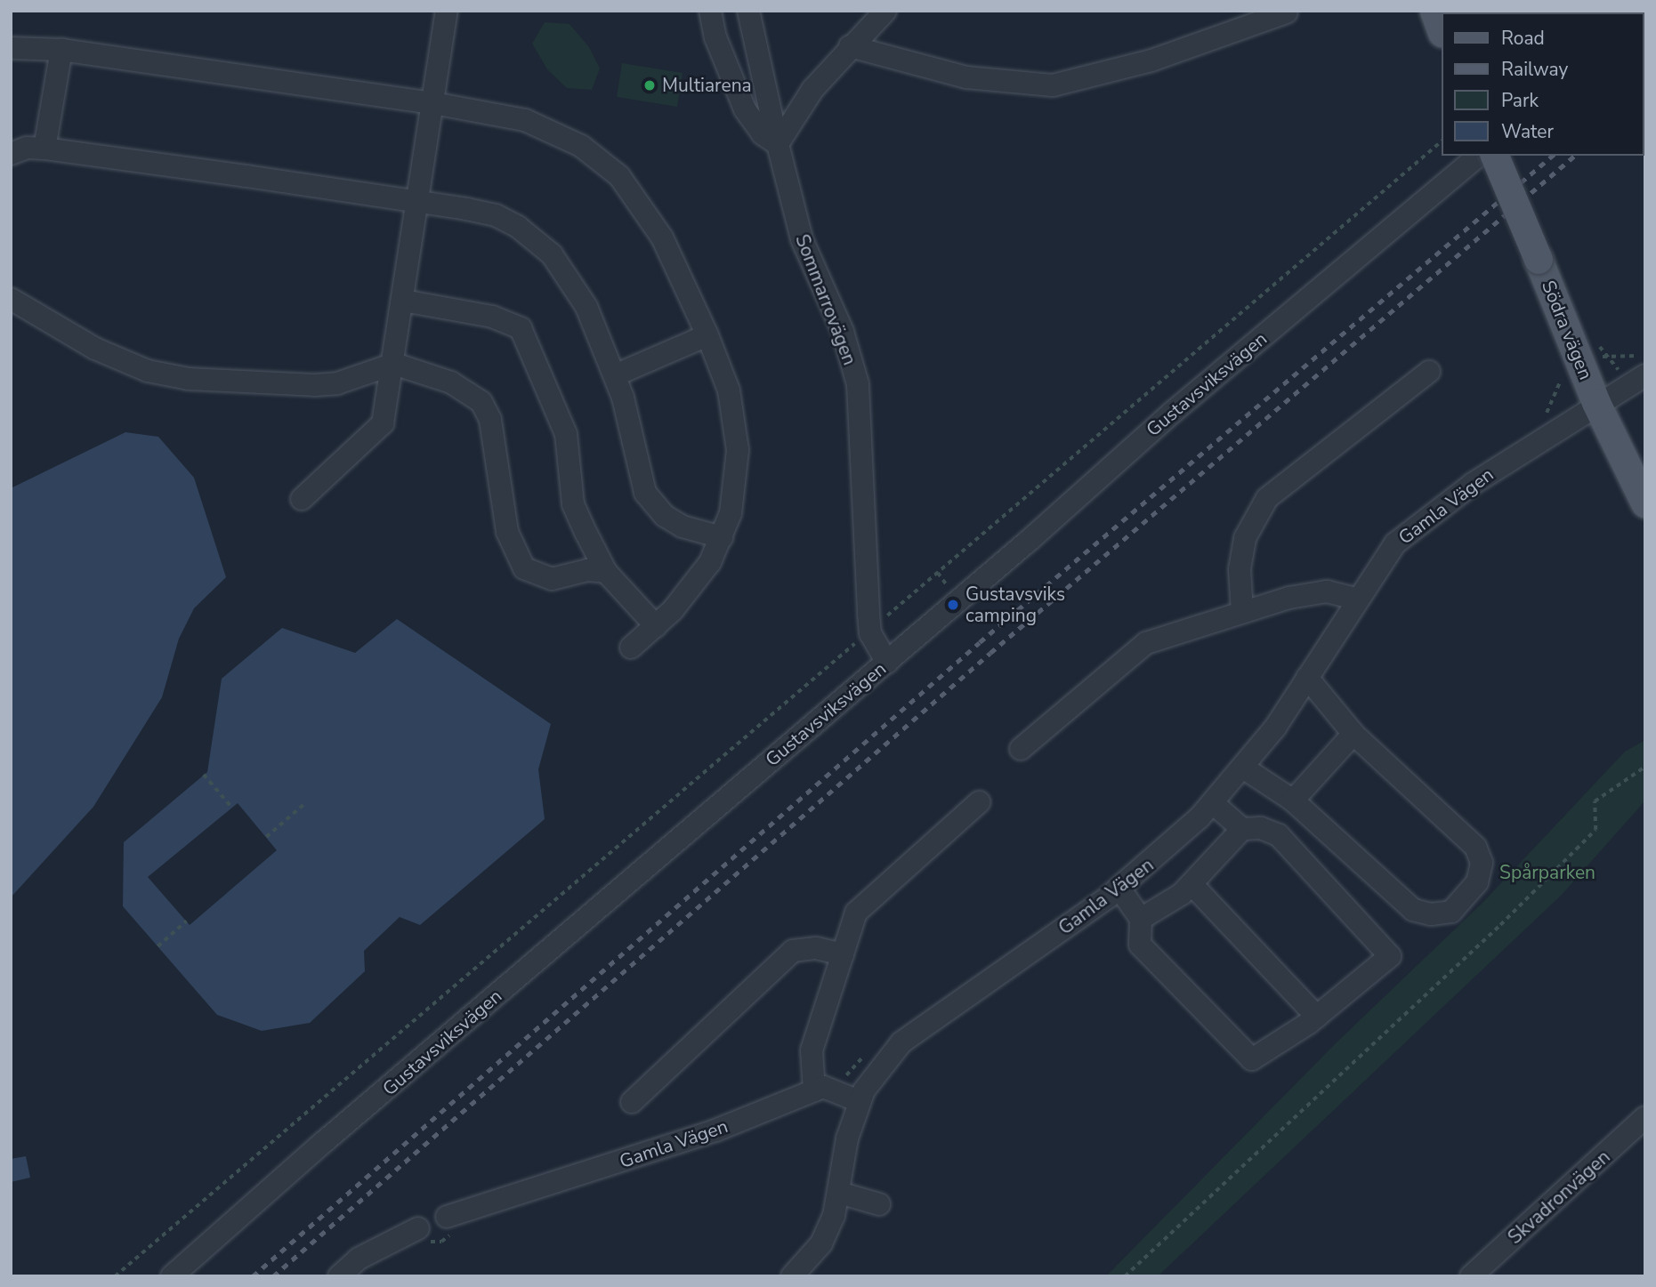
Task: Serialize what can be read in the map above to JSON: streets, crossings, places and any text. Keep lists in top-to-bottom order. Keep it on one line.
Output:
{"streets":{"main road":["Södra vägen"],"street":["Sommarrovägen","Gustavsviksvägen","Gamla Vägen","Skvadronvägen"]},"crossings":[["Sommarrovägen","Gustavsviksvägen"],["Södra vägen","Gamla Vägen"]],"parks":["Spårparken"],"places":["Multiarena","Gustavsviks camping"],"legend":["Road","Railway","Park","Water"]}
